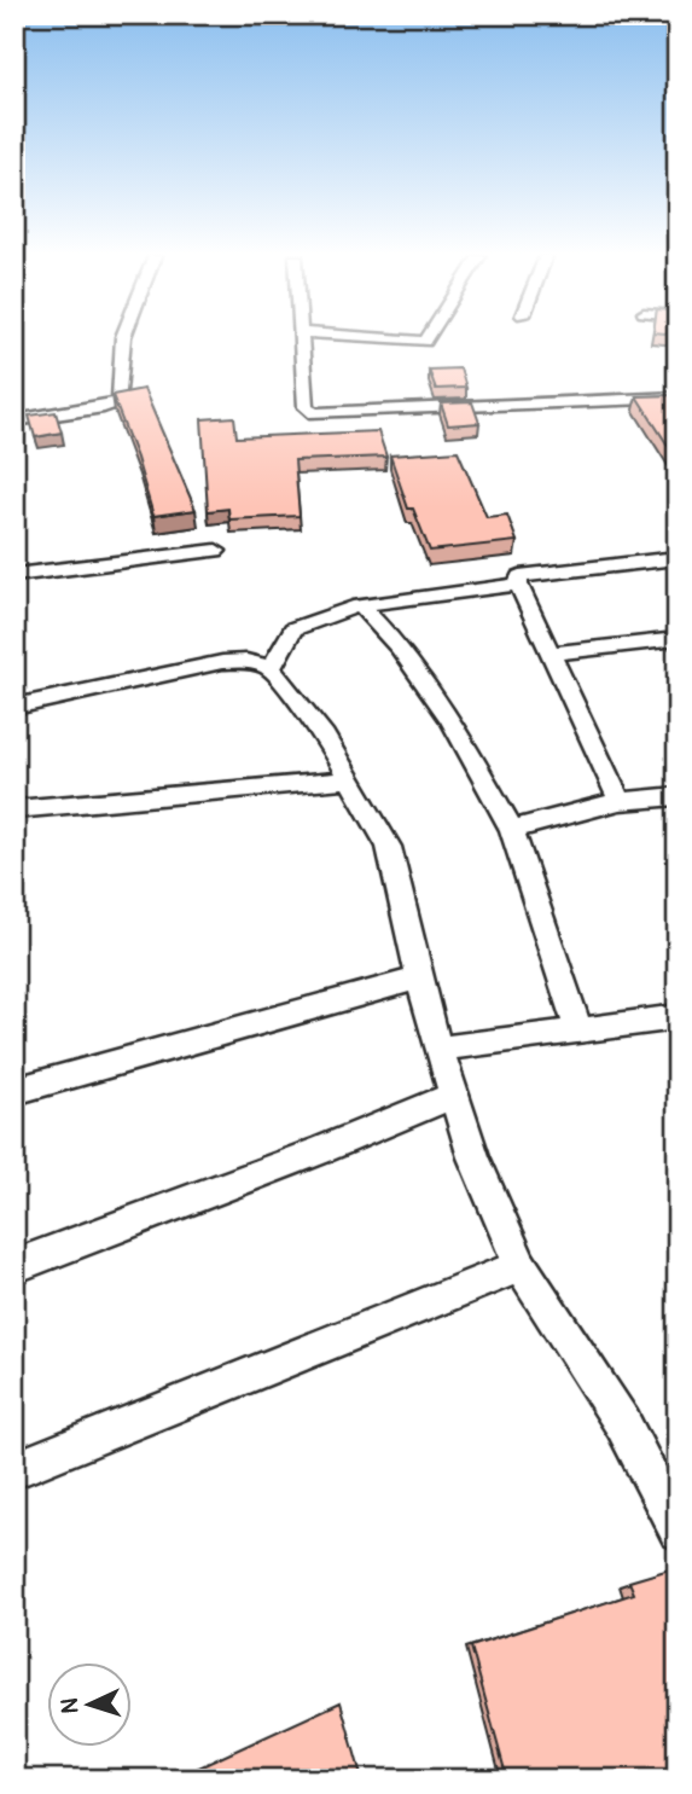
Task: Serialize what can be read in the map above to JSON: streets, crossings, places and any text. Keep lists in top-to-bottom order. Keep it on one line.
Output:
{"north":"left"}
